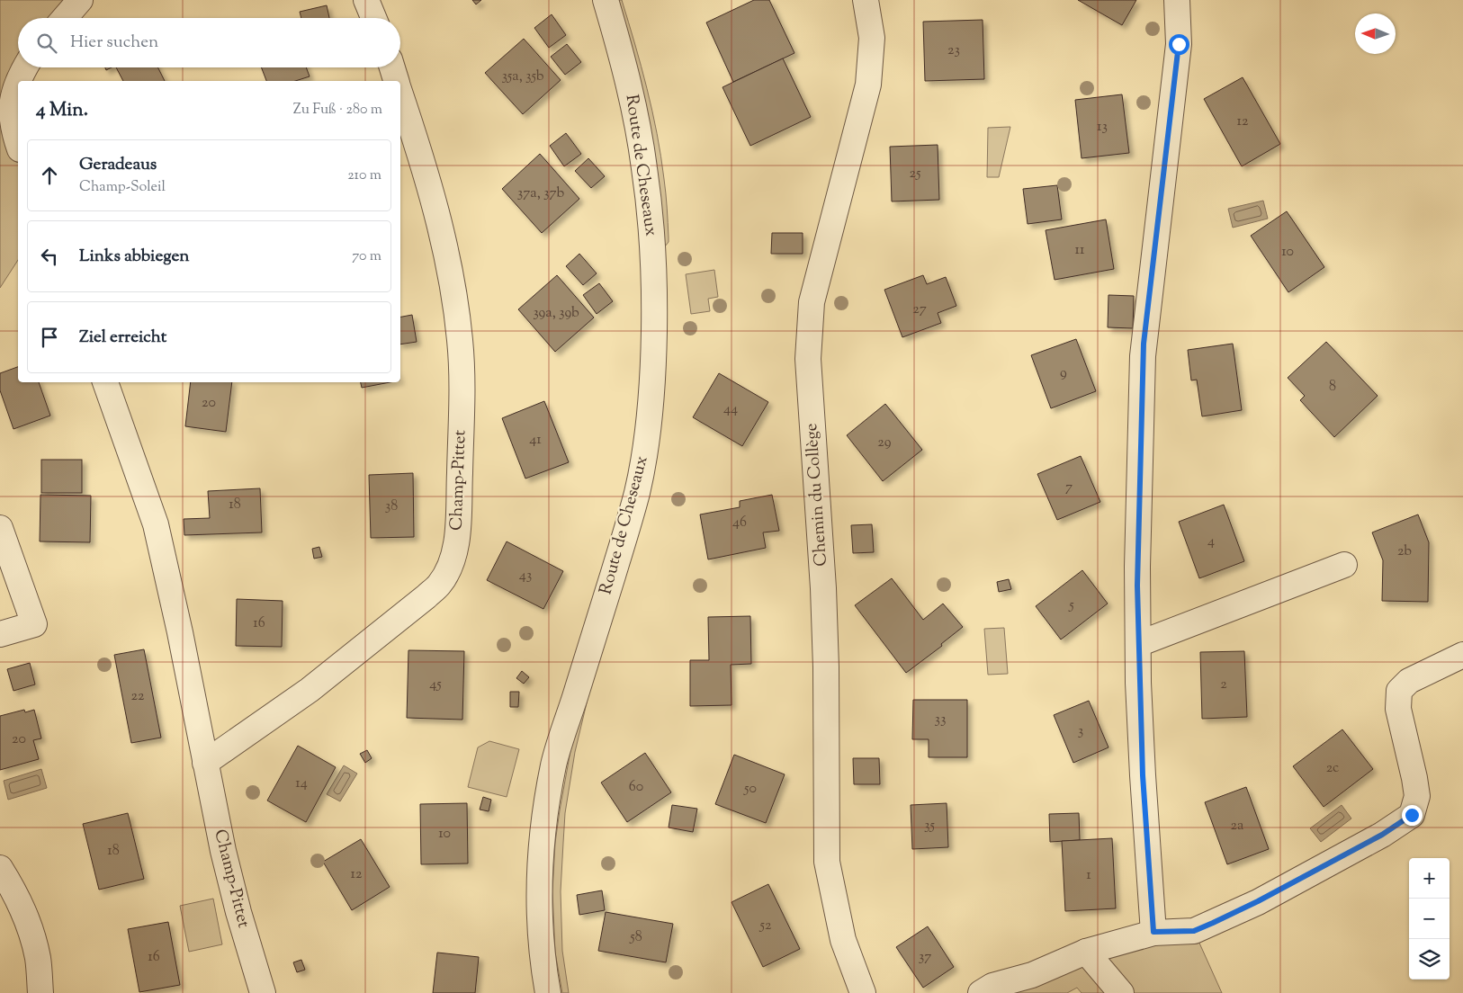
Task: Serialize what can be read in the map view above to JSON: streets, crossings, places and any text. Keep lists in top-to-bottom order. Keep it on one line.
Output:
{"streets":{"street":["Route de Cheseaux","Champ-Pittet","Chemin du Collège"]},"house_numbers":["23","35a, 35b","12","13","25","37a, 37b","11","10","27","39a, 39b","9","8","20","44","41","29","7","18","38","46","4","2b","43","5","16","45","2","22","33","3","20","2c","14","60","50","35","2a","10","18","12","1","52","58","16","37"],"north":"left","page":{"search":"Hier suchen","heading":["4 Min.","Zu Fuß · 280 m"],"list":[["Geradeaus","Champ-Soleil","210 m"],["Links abbiegen","70 m"],"Ziel erreicht"],"map_buttons":["+","−"]}}
